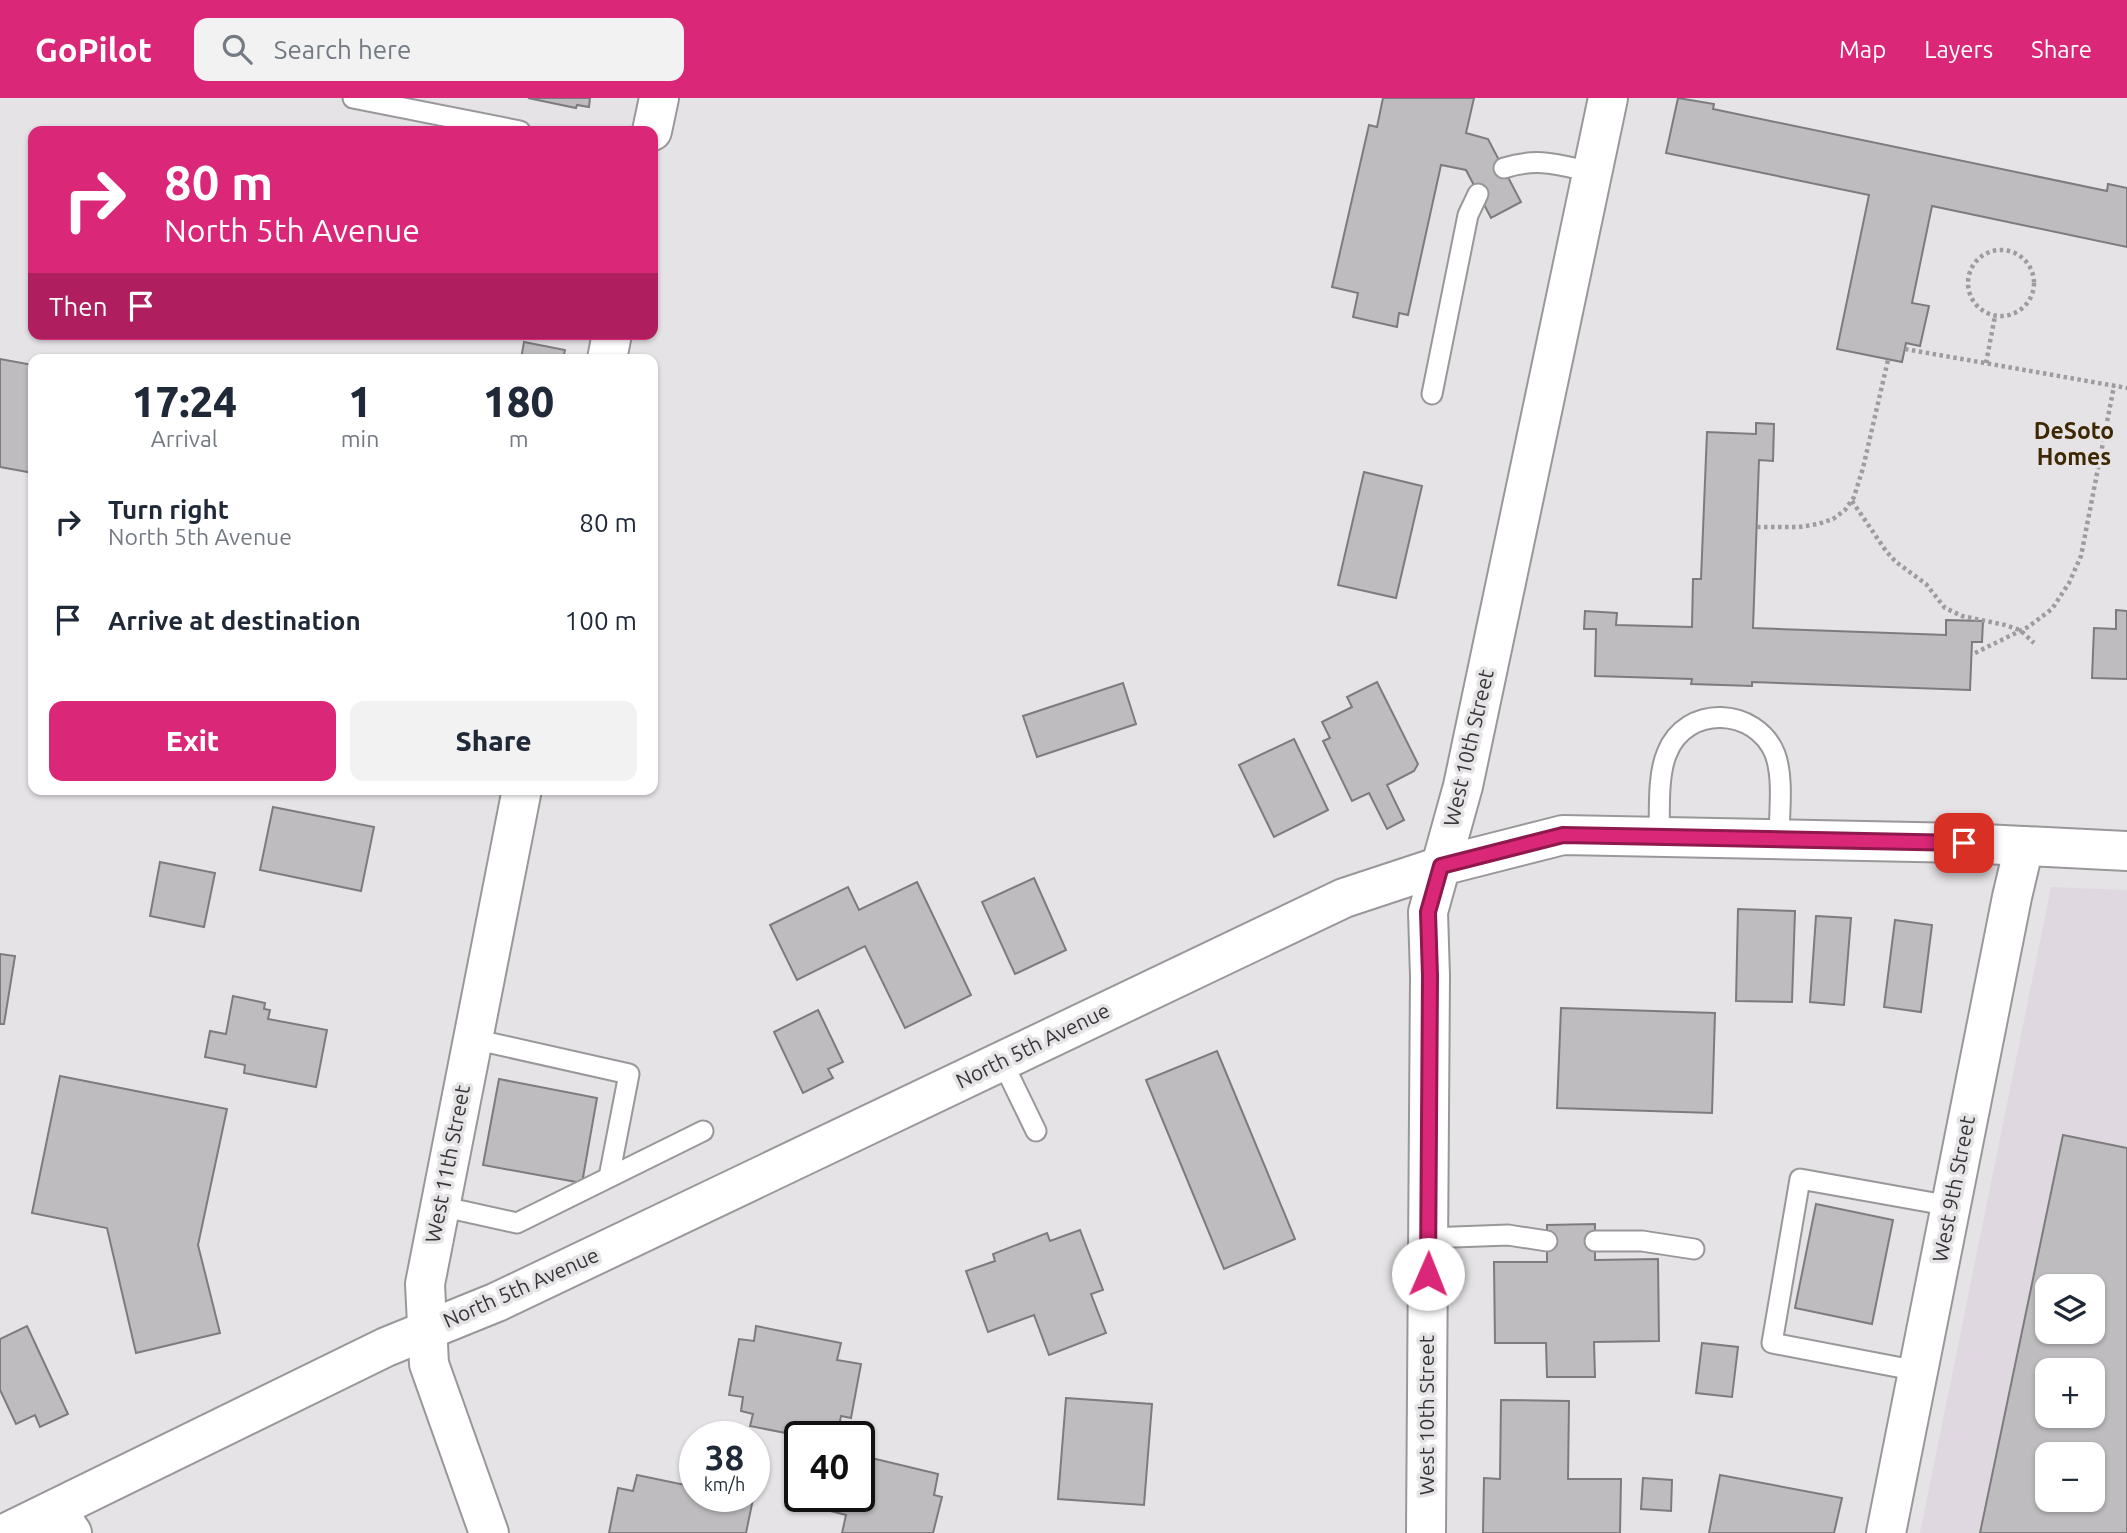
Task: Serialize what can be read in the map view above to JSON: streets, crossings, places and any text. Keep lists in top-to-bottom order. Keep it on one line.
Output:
{"streets":{"street":["West 10th Street","North 5th Avenue","West 11th Street","West 9th Street"]},"crossings":[["West 10th Street","North 5th Avenue"],["North 5th Avenue","West 11th Street"],["North 5th Avenue","West 9th Street"]],"districts":["DeSoto Homes"],"page":{"header":"GoPilot","search":"Search here","nav":["Map","Layers","Share"],"turn":["80 m","North 5th Avenue"],"then":"Then","eta":["17:24","Arrival","1","min","180","m"],"list":[{"name":"Turn right","note":"North 5th Avenue","value":"80 m"},{"name":"Arrive at destination","value":"100 m"}],"buttons":["Exit","Share"],"map_buttons":["+","−"],"speed":"38 km/h","limit":"40"}}
